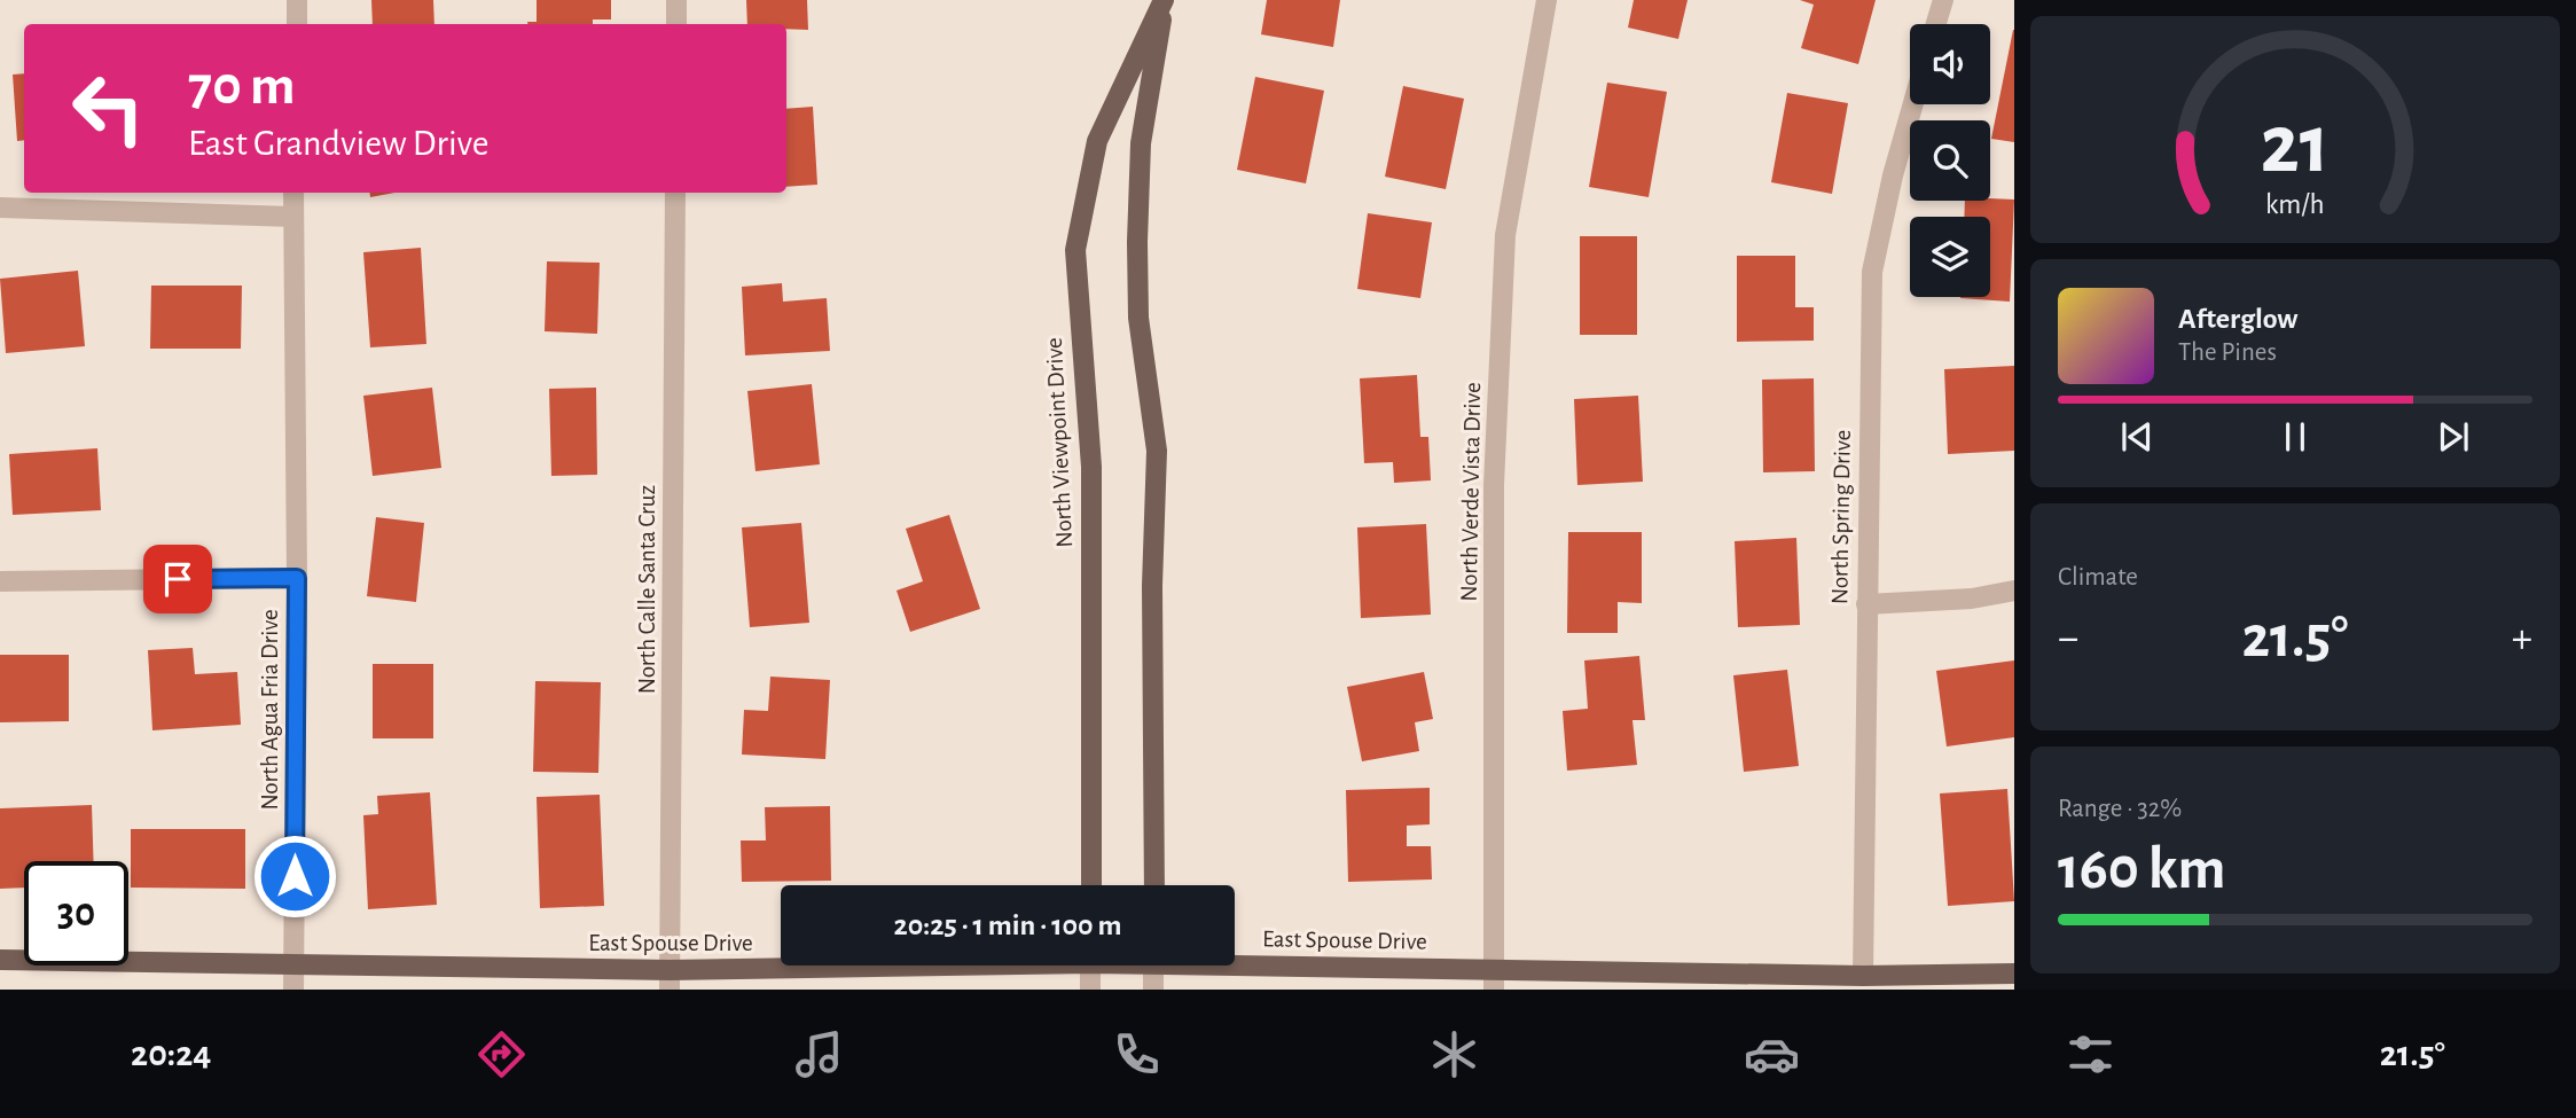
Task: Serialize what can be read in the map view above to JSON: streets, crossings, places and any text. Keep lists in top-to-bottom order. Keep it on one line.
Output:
{"streets":{"main road":["North Viewpoint Drive","East Spouse Drive"],"street":["North Verde Vista Drive","North Spring Drive","North Calle Santa Cruz","North Agua Fria Drive"]},"crossings":[["North Verde Vista Drive","East Spouse Drive"],["North Spring Drive","East Spouse Drive"],["North Calle Santa Cruz","East Spouse Drive"],["North Agua Fria Drive","East Spouse Drive"]],"page":{"turn":["70 m","East Grandview Drive"],"song":["Afterglow","The Pines"],"tile":["Climate",["Range · 32%","160 km"]],"heat":["−","21.5°","+"],"limit":"30","trip":"20:25 · 1 min · 100 m","tabs":["20:24","21.5°"],"gauge":["21","km/h"]}}
